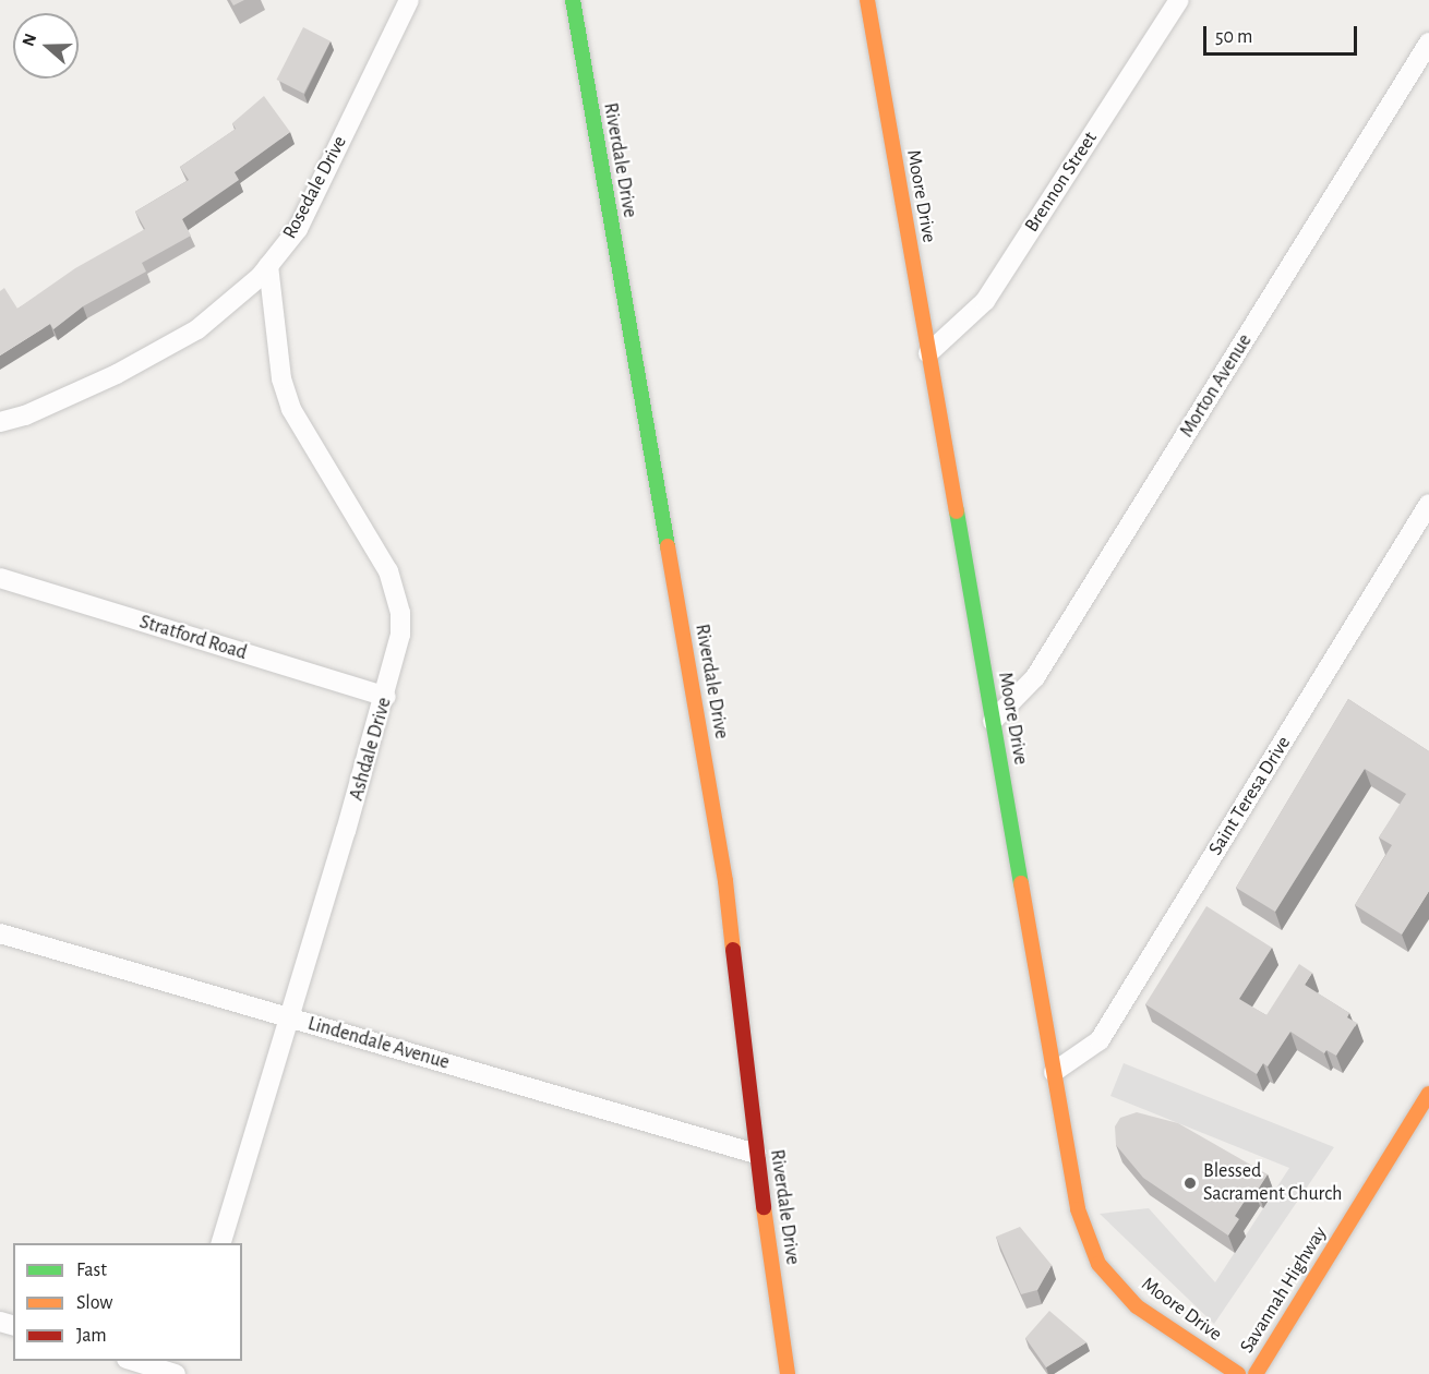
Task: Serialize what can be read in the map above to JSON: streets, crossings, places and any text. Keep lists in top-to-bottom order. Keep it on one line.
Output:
{"streets":{"main road":["Riverdale Drive","Moore Drive","Savannah Highway"],"street":["Brennon Street","Rosedale Drive","Morton Avenue","Stratford Road","Ashdale Drive","Saint Teresa Drive","Lindendale Avenue"]},"crossings":[["Riverdale Drive","Lindendale Avenue"],["Brennon Street","Moore Drive"],["Rosedale Drive","Ashdale Drive"],["Moore Drive","Morton Avenue"],["Moore Drive","Saint Teresa Drive"],["Stratford Road","Ashdale Drive"],["Ashdale Drive","Lindendale Avenue"]],"places":["Blessed Sacrament Church"],"legend":["Fast","Slow","Jam"],"scale_bar":"50 m","north":"left"}
